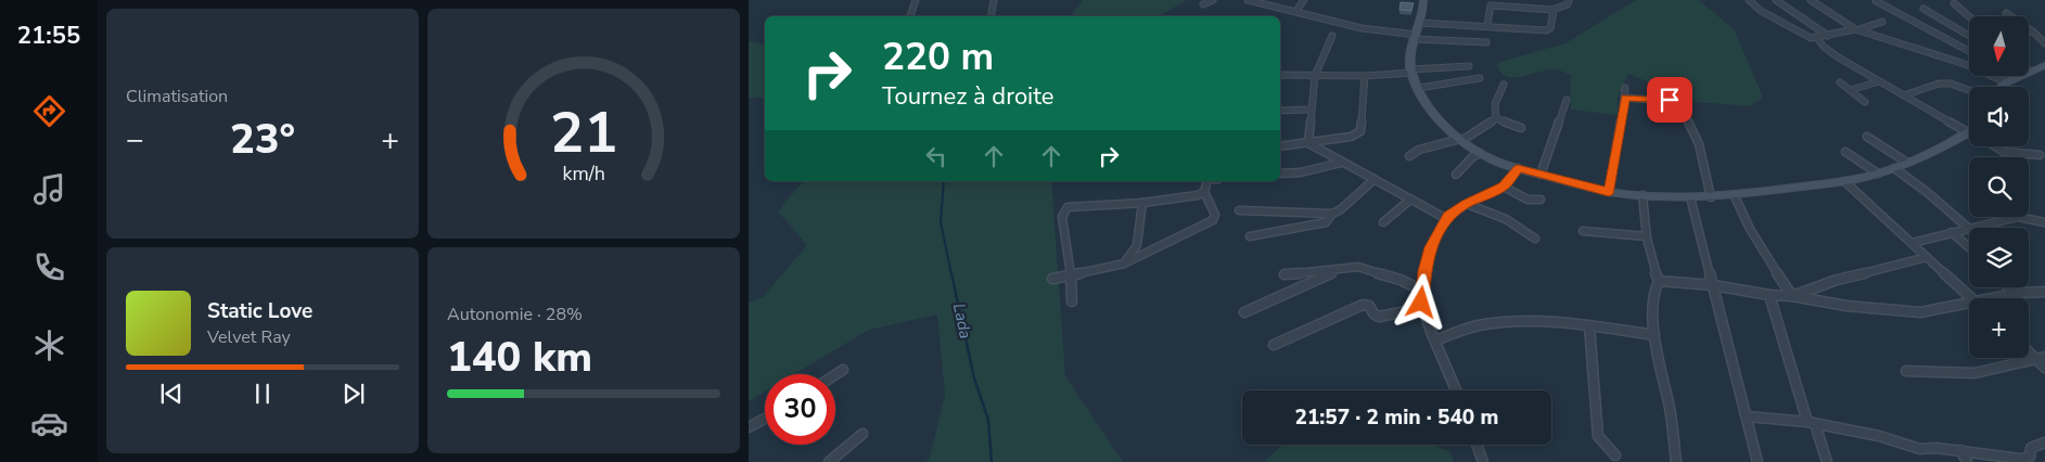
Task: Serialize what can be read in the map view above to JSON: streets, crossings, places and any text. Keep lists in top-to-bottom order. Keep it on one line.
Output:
{"water":["Lada"],"north":"bottom","page":{"tabs":"21:55","tile":["Climatisation",["Autonomie · 28%","140 km"]],"map_buttons":"+","turn":["220 m","Tournez à droite"],"heat":["−","23°","+"],"song":["Static Love","Velvet Ray"],"limit":"30","trip":"21:57 · 2 min · 540 m","gauge":["21","km/h"]}}
